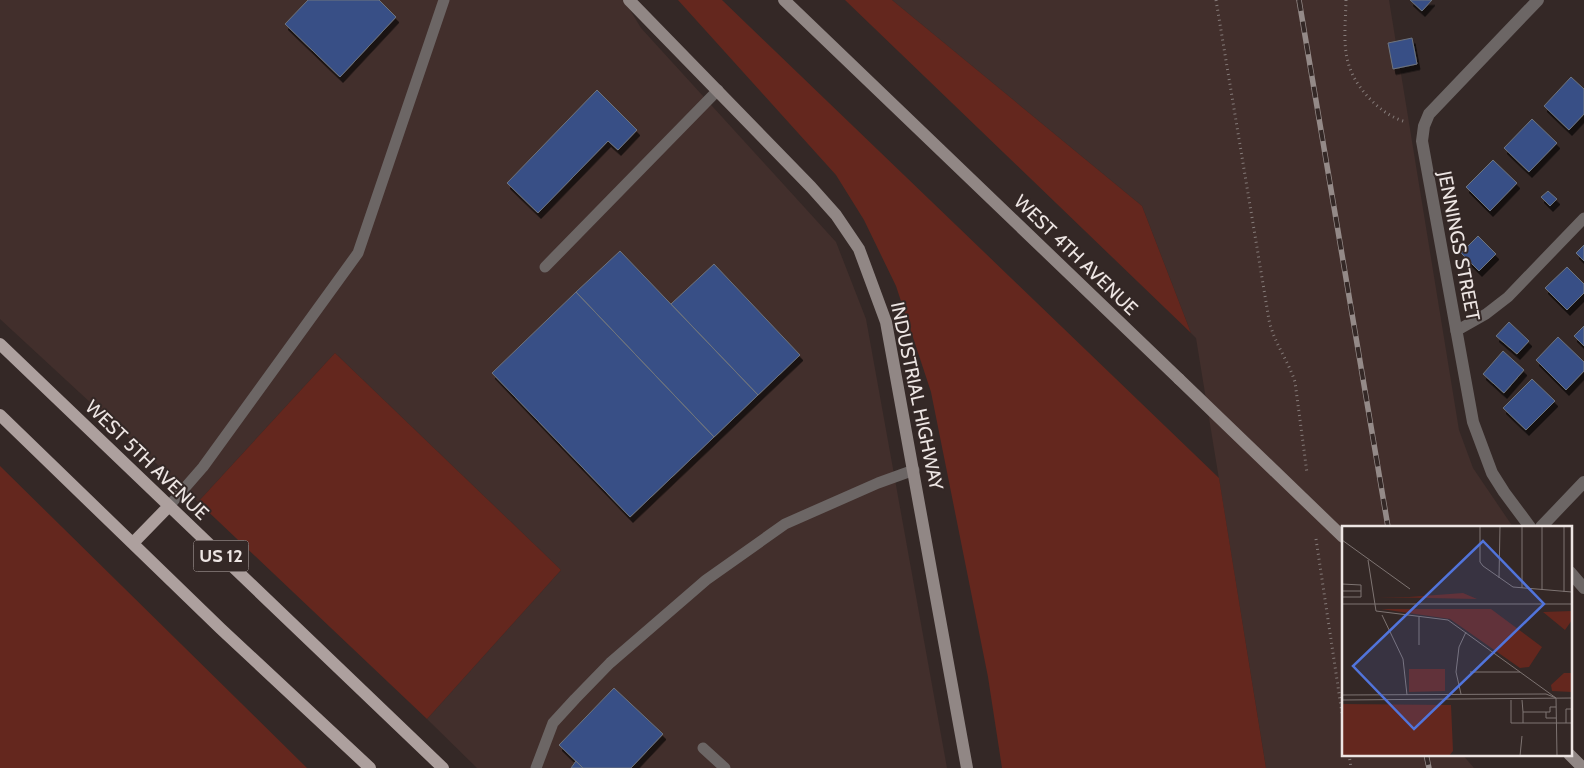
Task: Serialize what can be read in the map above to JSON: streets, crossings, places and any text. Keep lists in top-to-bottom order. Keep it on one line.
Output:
{"streets":{"main road":["WEST 5TH AVENUE","US 12"],"street":["JENNINGS STREET","WEST 4TH AVENUE","INDUSTRIAL HIGHWAY"]}}
